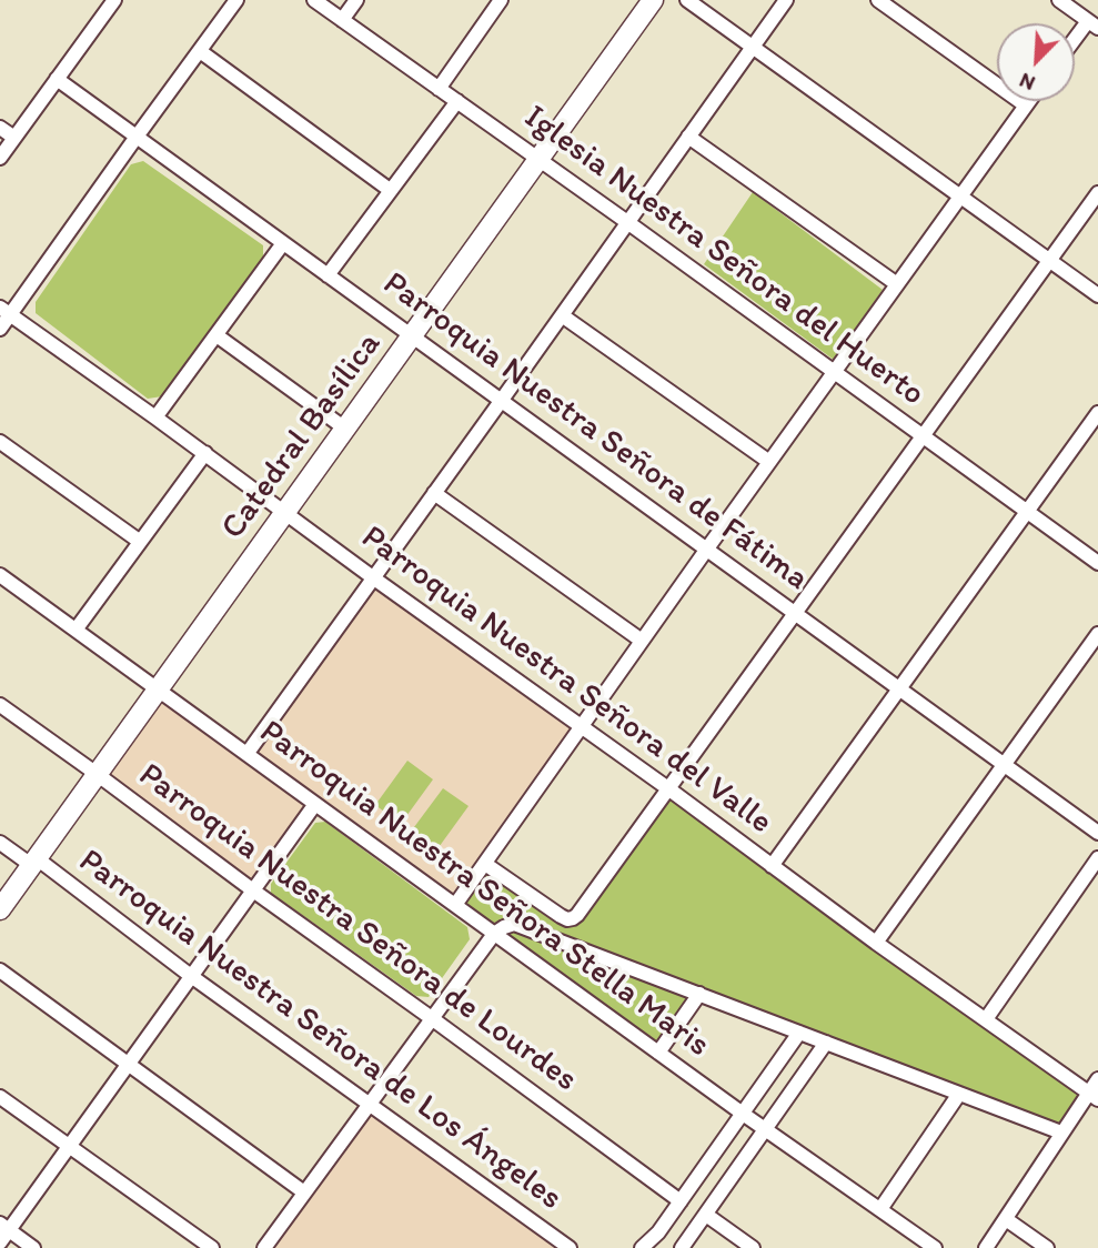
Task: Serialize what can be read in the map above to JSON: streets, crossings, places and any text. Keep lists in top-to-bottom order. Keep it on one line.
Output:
{"streets":{"main road":["Catedral Basílica"],"street":["Iglesia Nuestra Señora del Huerto","Parroquia Nuestra Señora de Fátima","Parroquia Nuestra Señora del Valle","Parroquia Nuestra Señora Stella Maris","Parroquia Nuestra Señora de Lourdes","Parroquia Nuestra Señora de Los Ángeles"]},"crossings":[["Iglesia Nuestra Señora del Huerto","Catedral Basílica"],["Parroquia Nuestra Señora de Fátima","Catedral Basílica"],["Catedral Basílica","Parroquia Nuestra Señora del Valle"],["Catedral Basílica","Parroquia Nuestra Señora Stella Maris"],["Catedral Basílica","Parroquia Nuestra Señora de Lourdes"],["Catedral Basílica","Parroquia Nuestra Señora de Los Ángeles"]],"north":"bottom left"}
